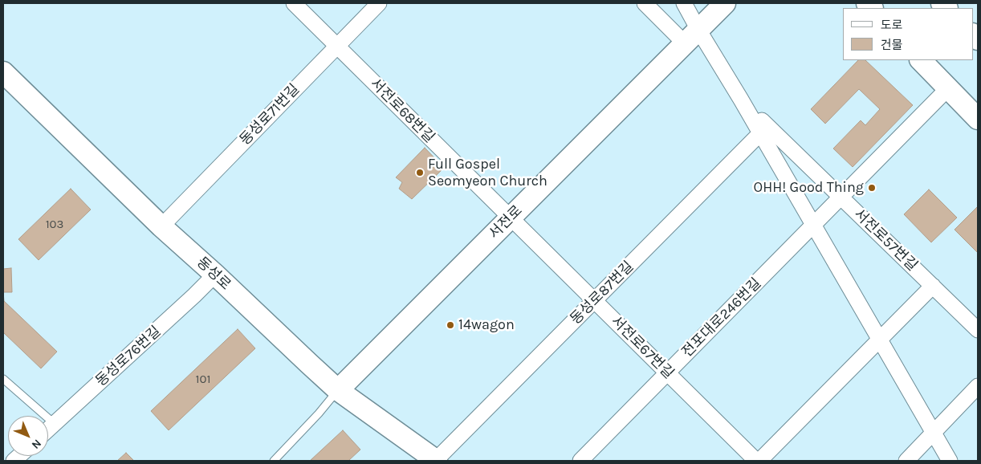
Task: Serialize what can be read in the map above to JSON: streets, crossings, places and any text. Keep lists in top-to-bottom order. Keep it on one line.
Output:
{"streets":{"main road":["서전로","동성로"],"street":["서전로68번길","동성로71번길","서전로57번길","동성로87번길","전포대로246번길","서전로67번길","동성로76번길"]},"crossings":[["서전로68번길","동성로71번길"],["서전로68번길","서전로"],["서전로68번길","서전로67번길"],["동성로71번길","동성로"],["서전로","서전로57번길"],["서전로","동성로"],["서전로","서전로67번길"],["서전로57번길","동성로87번길"],["서전로57번길","전포대로246번길"],["서전로57번길","서전로67번길"],["동성로","동성로87번길"],["동성로","동성로76번길"],["동성로87번길","서전로67번길"],["전포대로246번길","서전로67번길"]],"places":["Full Gospel Seomyeon Church","OHH! Good Thing","14wagon"],"house_numbers":["103","101"],"legend":["도로","건물"],"north":"bottom right"}
